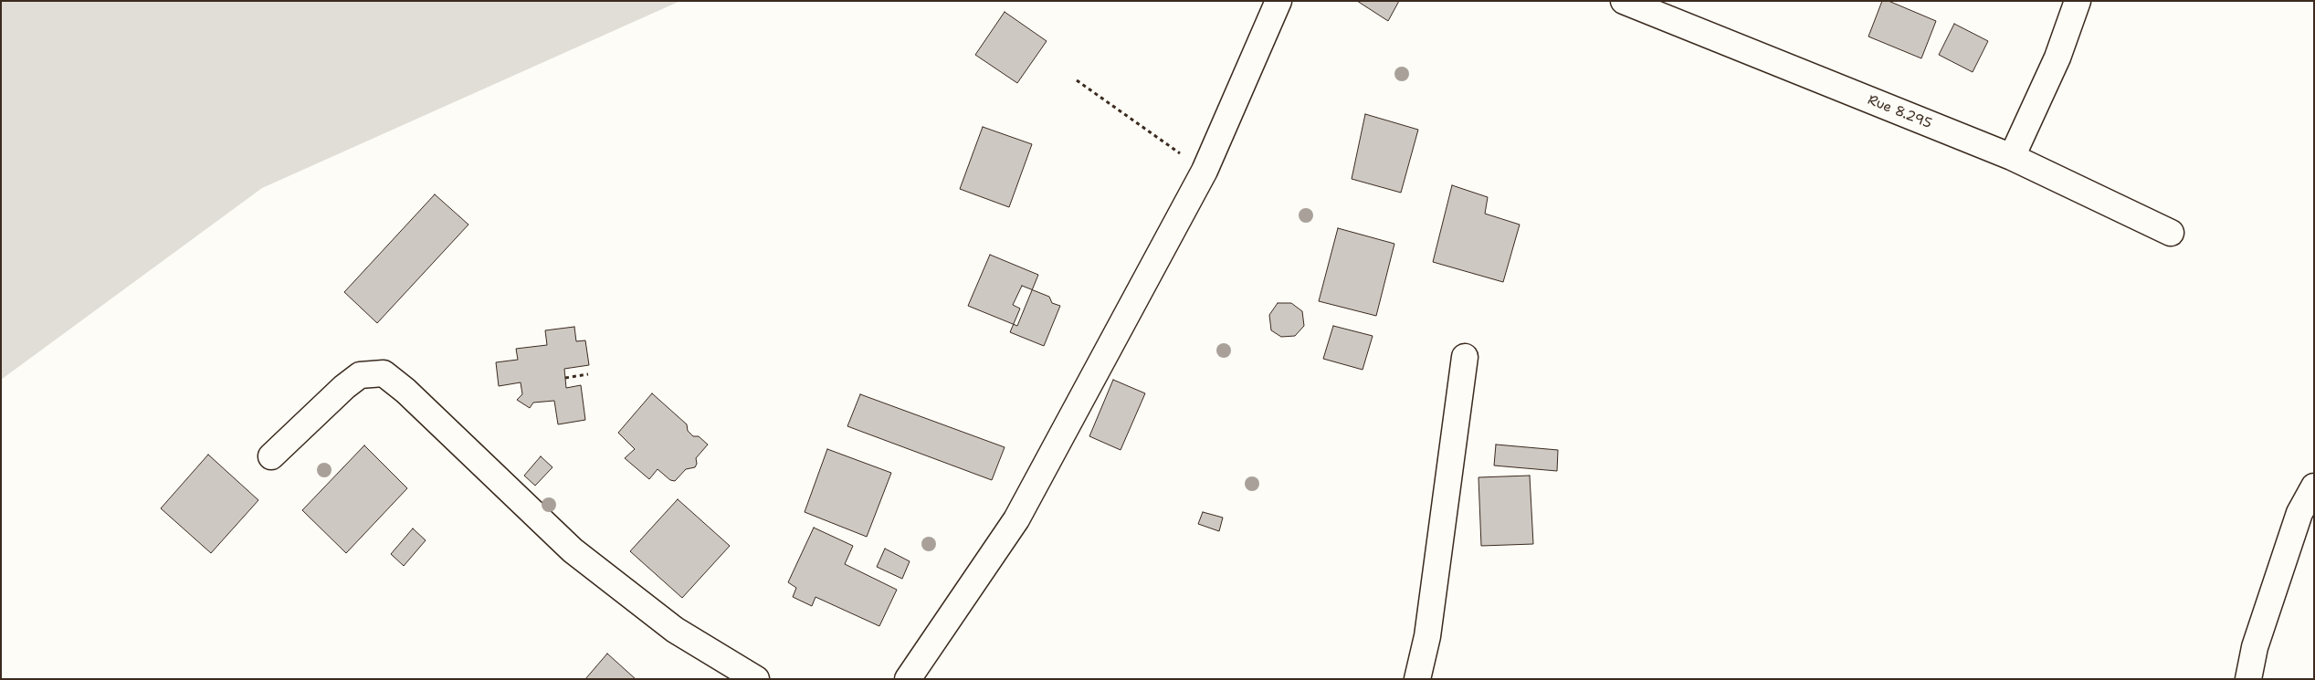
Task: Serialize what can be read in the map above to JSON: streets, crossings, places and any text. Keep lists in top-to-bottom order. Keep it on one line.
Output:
{"streets":{"main road":["Rue 8.295"]}}
